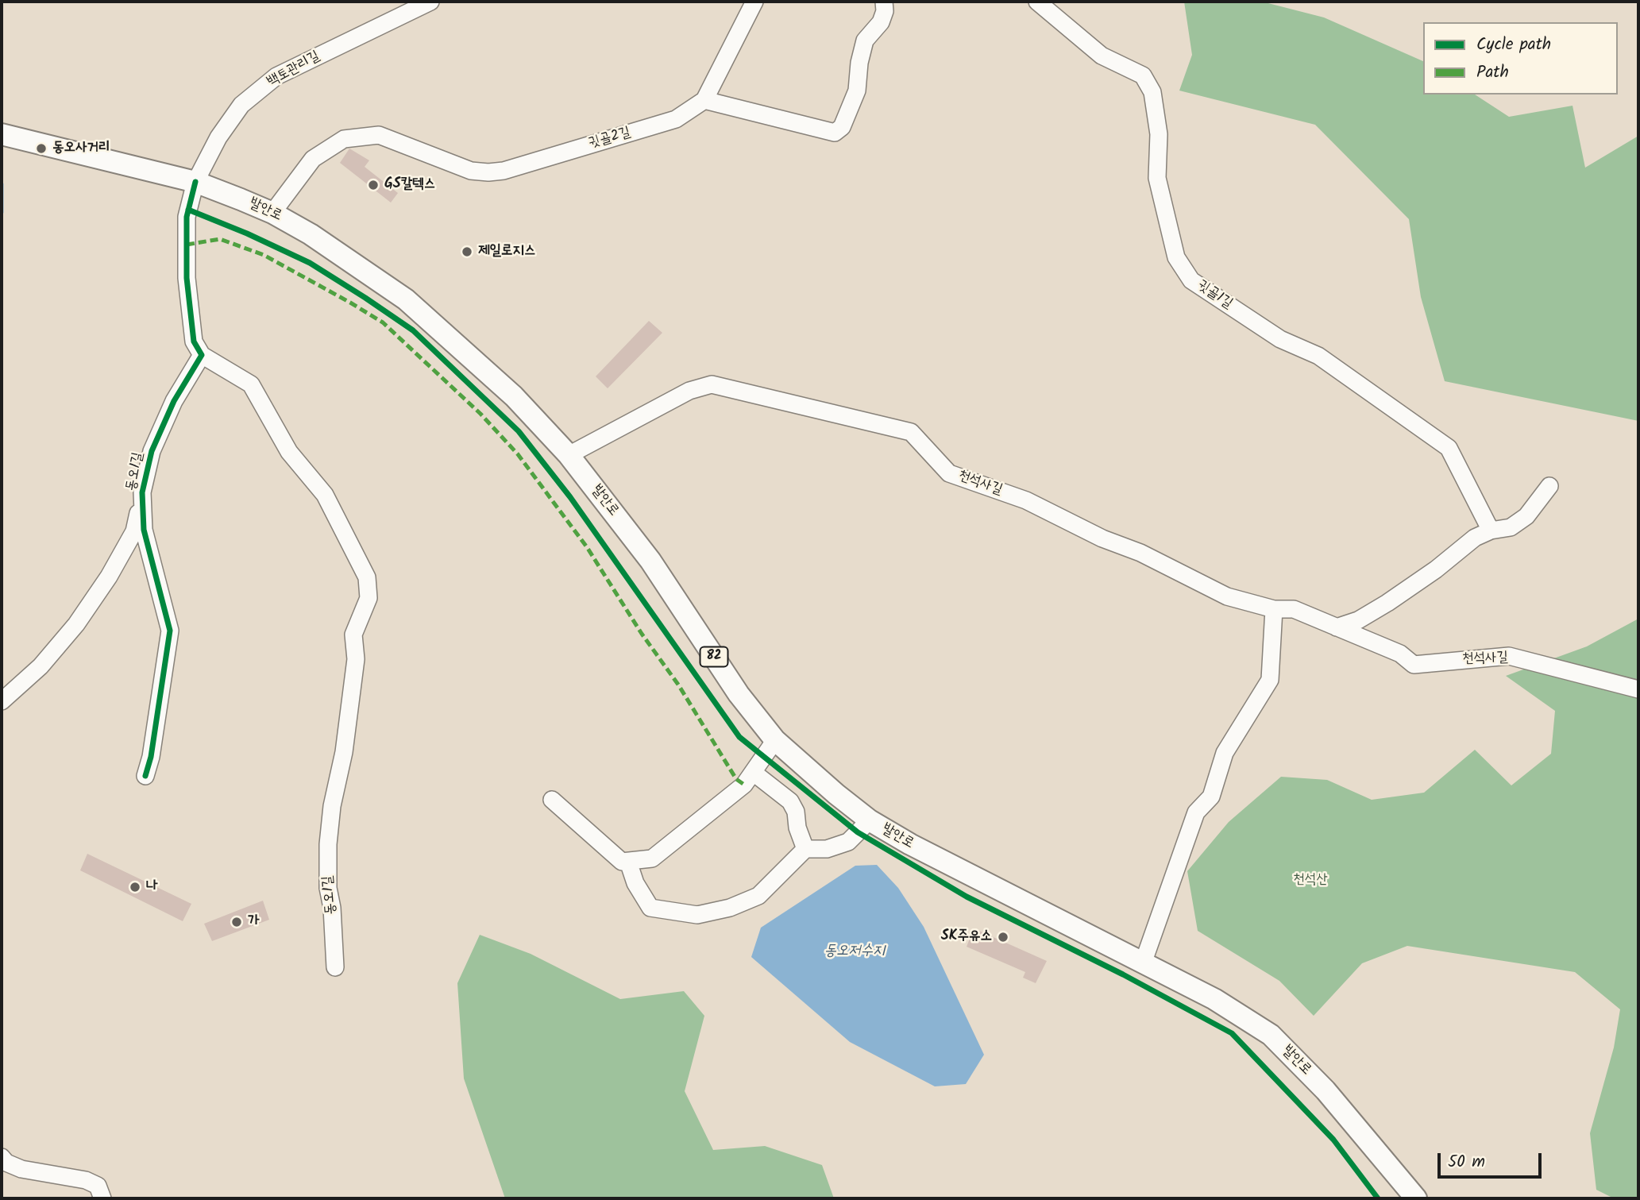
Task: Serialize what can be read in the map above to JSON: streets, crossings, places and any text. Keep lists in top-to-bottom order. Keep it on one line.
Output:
{"streets":{"main road":["발안로","82"],"street":["백토관리길","귓골2길","귓골1길","동오1길","천석사길"]},"crossings":[["백토관리길","발안로"],["귓골2길","발안로"],["발안로","천석사길"]],"water":["동오저수지"],"parks":["천석산"],"places":["동오사거리","GS칼텍스","제일로지스","나","가","SK주유소"],"legend":["Cycle path","Path"],"scale_bar":"50 m"}
